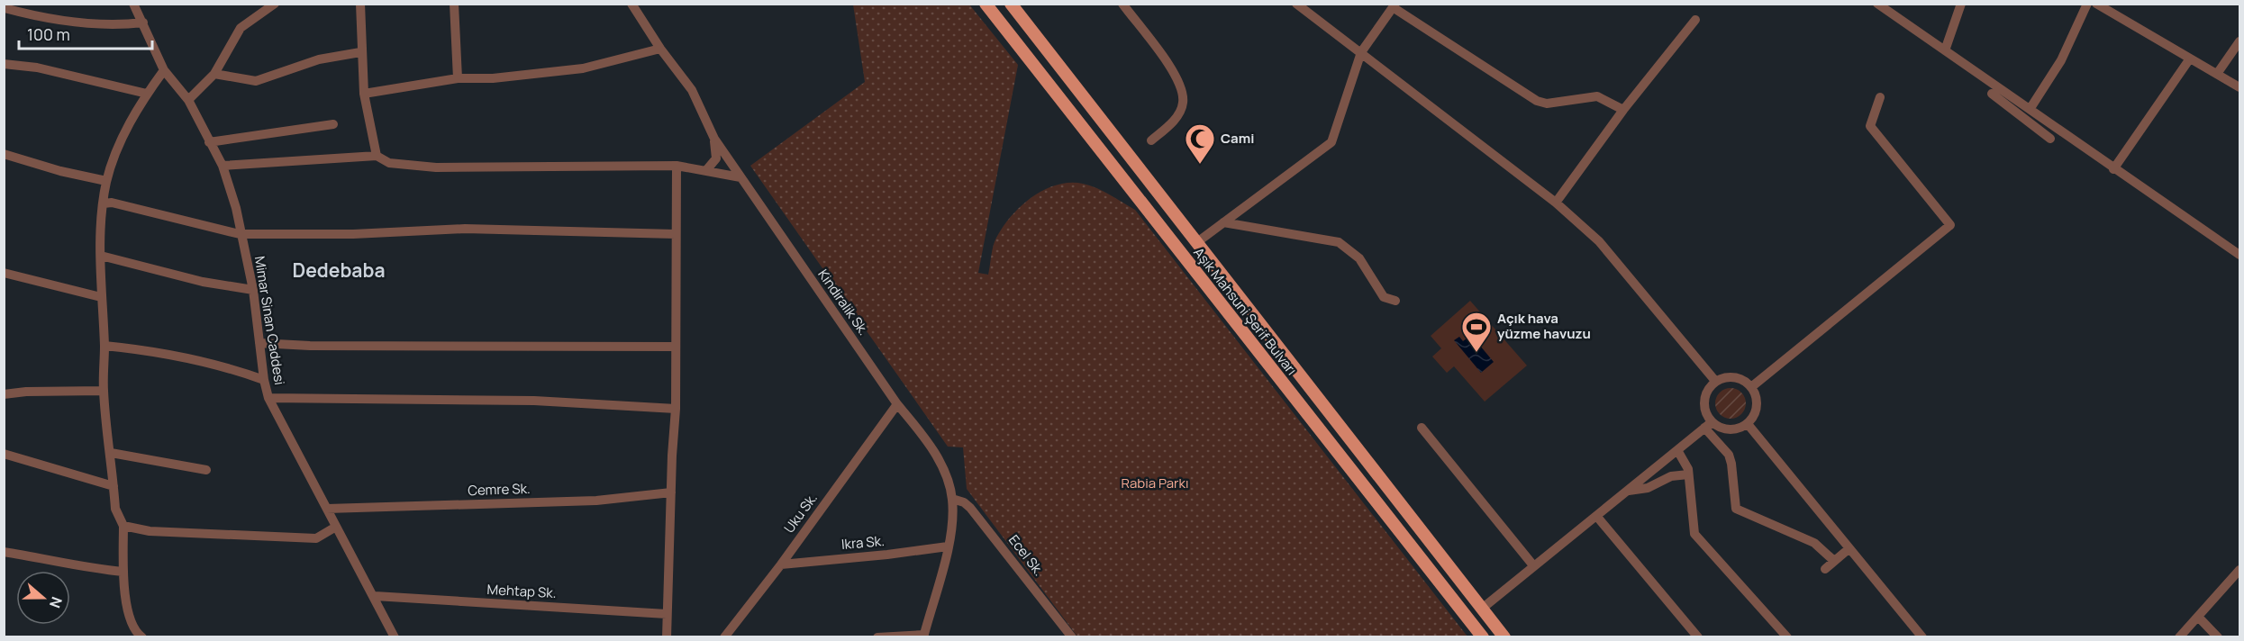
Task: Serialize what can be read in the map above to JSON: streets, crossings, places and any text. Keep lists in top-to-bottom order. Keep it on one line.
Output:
{"streets":{"main road":["Aşık Mahsuni Şerif Bulvarı"],"street":["Kindiralik Sk.","Mimar Sinan Caddesi","Cemre Sk.","Uku Sk.","Ikra Sk.","Ecel Sk.","Mehtap Sk."]},"crossings":[["Kindiralik Sk.","Uku Sk."],["Kindiralik Sk.","Ikra Sk."],["Kindiralik Sk.","Ecel Sk."],["Mimar Sinan Caddesi","Cemre Sk."],["Mimar Sinan Caddesi","Mehtap Sk."],["Uku Sk.","Ikra Sk."]],"districts":["Dedebaba"],"parks":["Rabia Parkı"],"places":{"mosque":["Cami"],"sports":["Açık hava yüzme havuzu"]},"scale_bar":"100 m","north":"right"}
